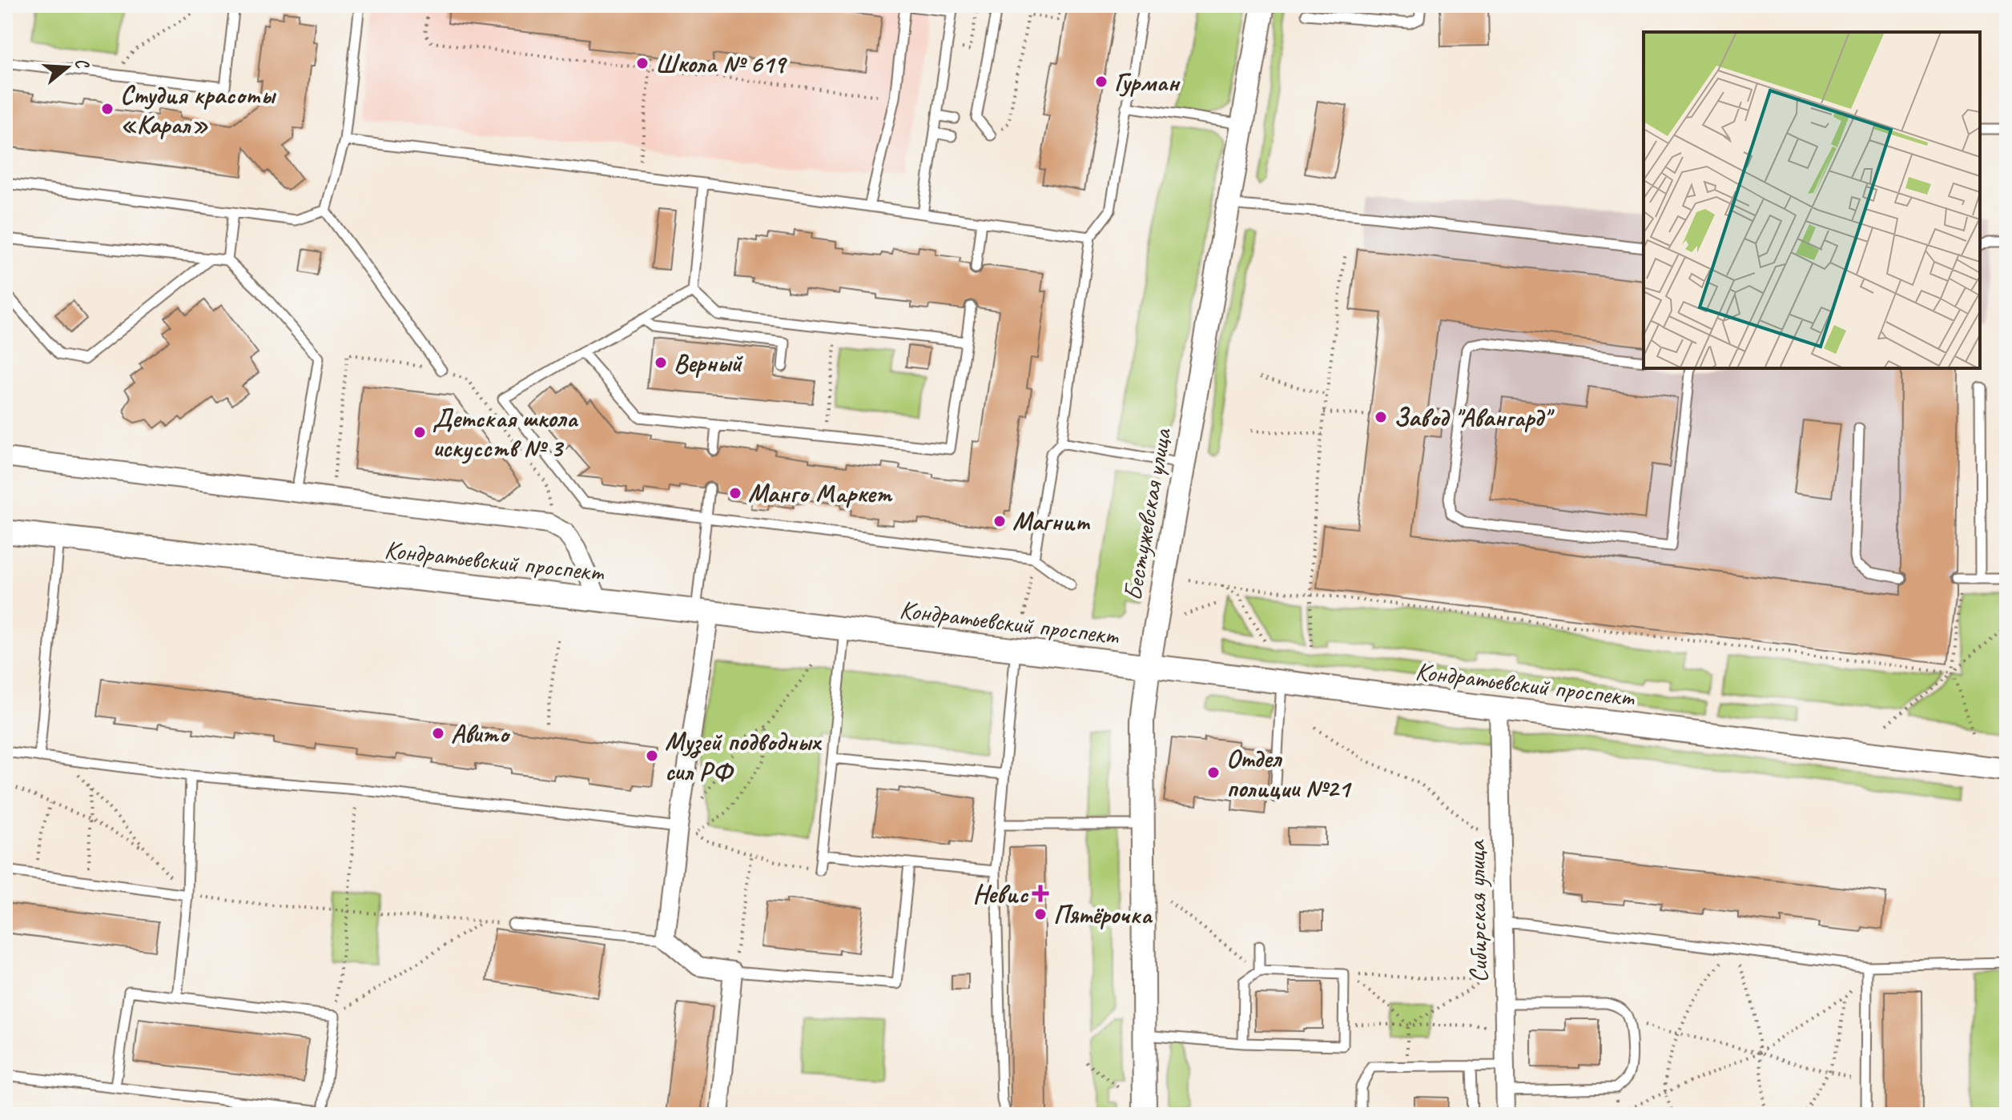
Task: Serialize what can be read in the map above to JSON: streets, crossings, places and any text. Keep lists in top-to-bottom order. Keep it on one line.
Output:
{"streets":{"street":["Бестужевская улица","Кондратьевский проспект","Сибирская улица"]},"crossings":[["Бестужевская улица","Кондратьевский проспект"],["Кондратьевский проспект","Сибирская улица"]],"places":{"other":["Школа № 619","Гурман","Студия красоты «Карал»","Верный","Завод \"Авангард\"","Детская школа искусств № 3","Манго Маркет","Магнит","Авито","Музей подводных сил РФ","Отдел полиции №21","Пятёрочка"],"health":["Невис"]},"north":"right"}
